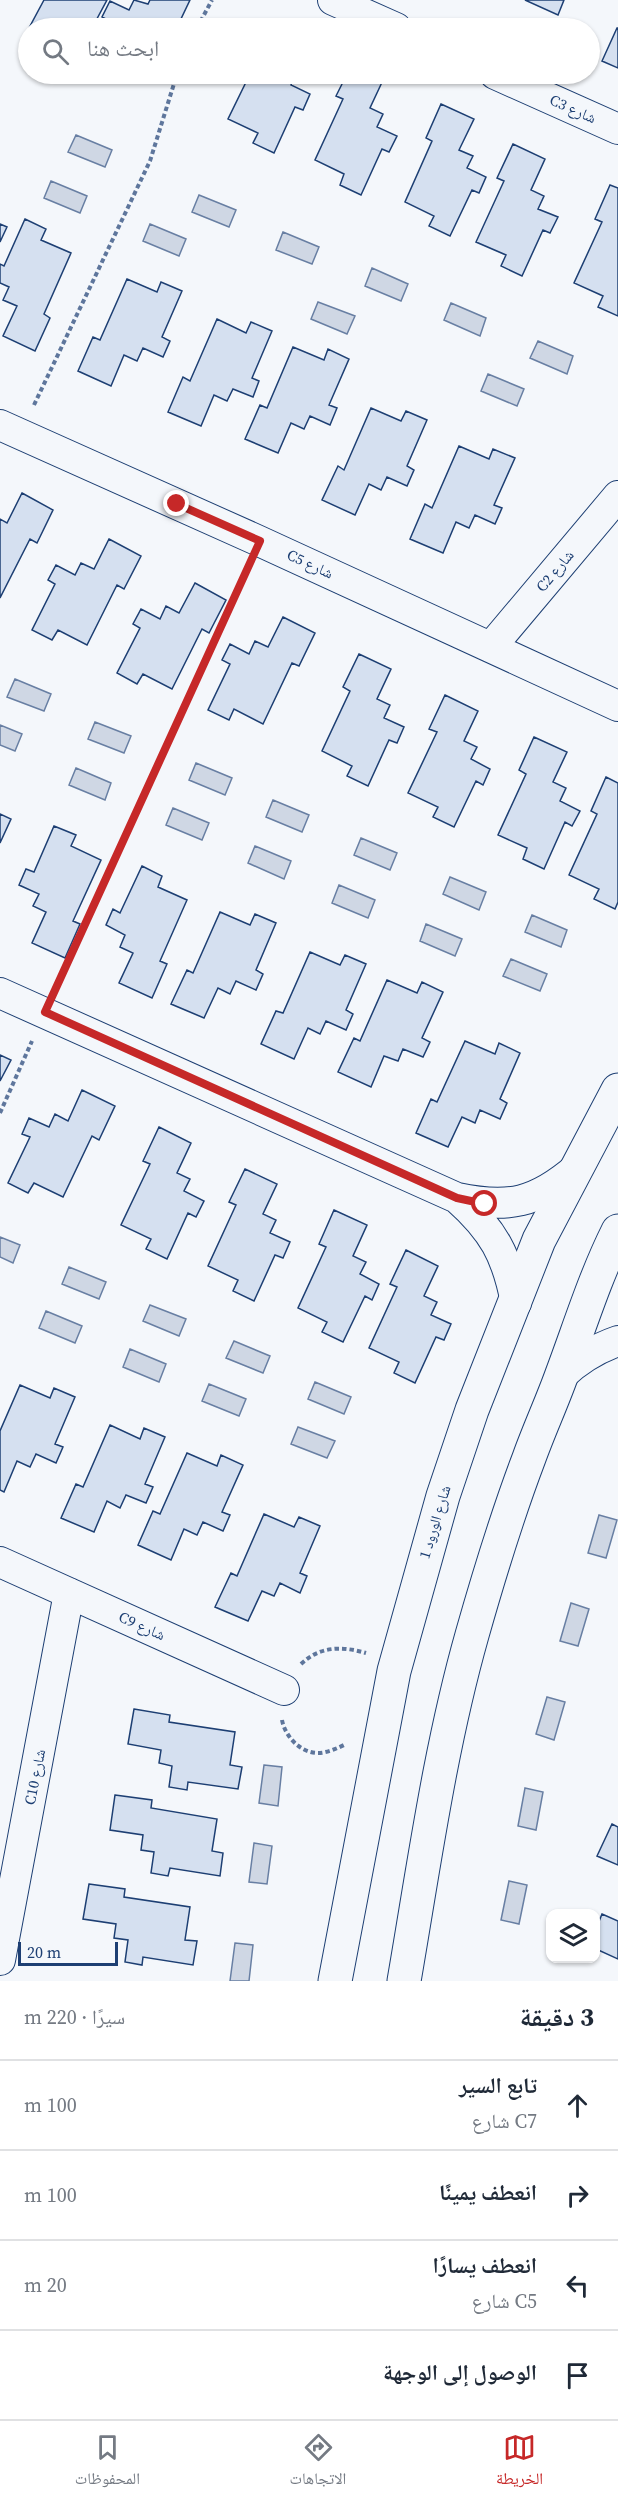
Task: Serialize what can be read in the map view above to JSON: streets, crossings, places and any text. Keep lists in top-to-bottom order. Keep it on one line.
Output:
{"streets":{"street":["C3 شارع","C5 شارع","C2 شارع","شارع الورود 1","C9 شارع","C10 شارع"]},"crossings":[["C5 شارع","C2 شارع"],["شارع الورود 1","C9 شارع"],["C9 شارع","C10 شارع"]],"scale_bar":"20 m","page":{"search":"ابحث هنا","scale":"20 m","heading":["3 دقيقة","سيرًا · 220 m"],"list":[["تابع السير","C7 شارع","100 m"],["انعطف يمينًا","100 m"],["انعطف يسارًا","C5 شارع","20 m"],"الوصول إلى الوجهة"],"nav":["الخريطة","الاتجاهات","المحفوظات"]}}
